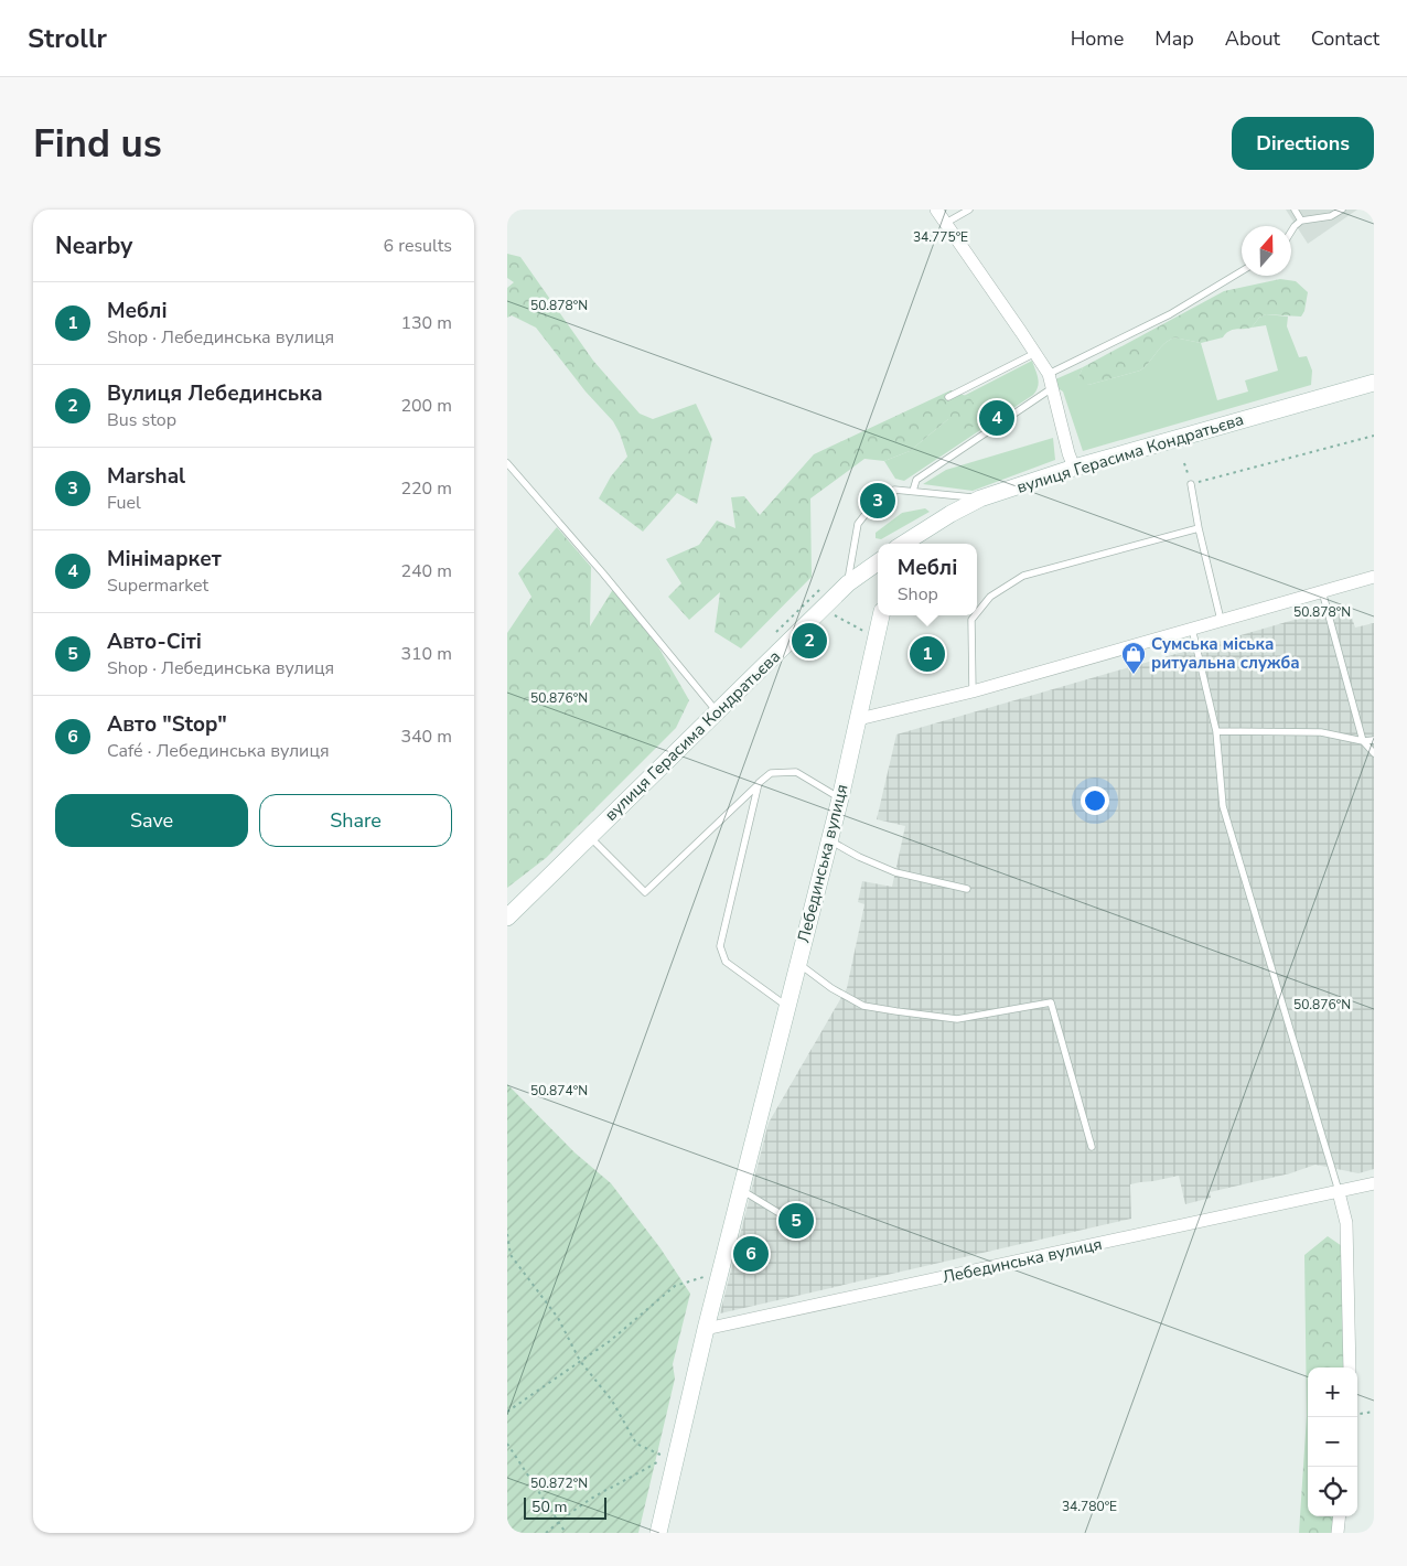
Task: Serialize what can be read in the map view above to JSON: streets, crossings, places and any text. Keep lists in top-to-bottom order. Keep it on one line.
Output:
{"streets":{"main road":["вулиця Герасима Кондратьєва","Лебединська вулиця"]},"places":{"shop":["Сумська міська ритуальна служба"]},"scale_bar":"50 m","north":"top","page":{"header":"Strollr","nav":["Home","Map","About","Contact"],"buttons":["Directions",["Save","Share"]],"title":"Find us","heading":["Nearby","6 results"],"list":[{"mark":"1","name":"Меблі","note":"Shop · Лебединська вулиця","value":"130 m"},{"mark":"2","name":"Вулиця Лебединська","note":"Bus stop","value":"200 m"},{"mark":"3","name":"Marshal","note":"Fuel","value":"220 m"},{"mark":"4","name":"Мінімаркет","note":"Supermarket","value":"240 m"},{"mark":"5","name":"Авто-Сіті","note":"Shop · Лебединська вулиця","value":"310 m"},{"mark":"6","name":"Авто \"Stop\"","note":"Café · Лебединська вулиця","value":"340 m"}],"pins":["4","3","2","1","5","6"],"popup":["Меблі","Shop"],"map_buttons":["+","−"],"scale":"50 m"},"coordinates":["34.775°E","50.878°N","50.876°N","50.874°N","50.872°N","34.780°E"]}
